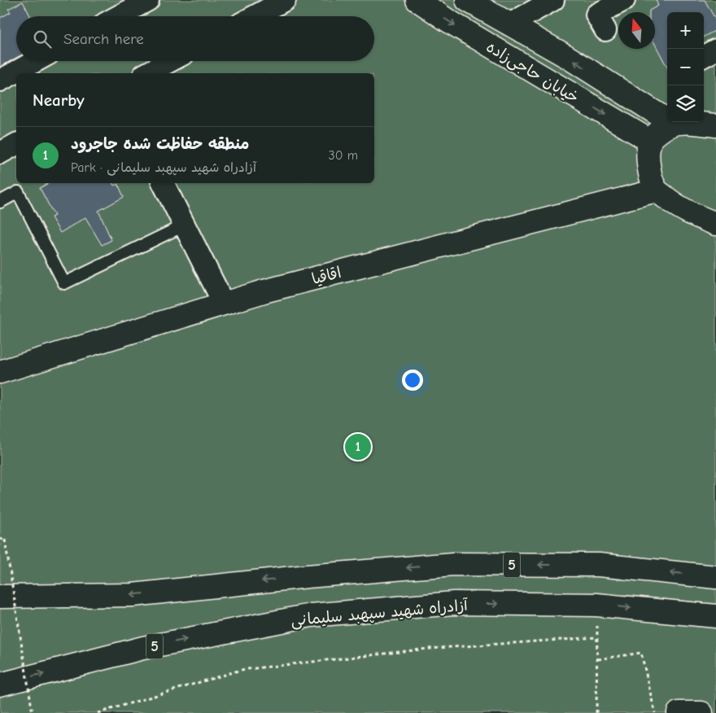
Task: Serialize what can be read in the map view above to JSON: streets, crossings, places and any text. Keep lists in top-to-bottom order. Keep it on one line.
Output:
{"streets":{"main road":["خیابان حاجی‌زاده","اقاقیا","5","آزادراه شهید سپهبد سلیمانی"]},"north":"top","page":{"map_buttons":["+","−"],"search":"Search here","heading":"Nearby","list":[{"mark":"1","name":"منطقه حفاظت شده جاجرود","note":"Park · آزادراه شهید سپهبد سلیمانی","value":"30 m"}],"pins":"1"}}
